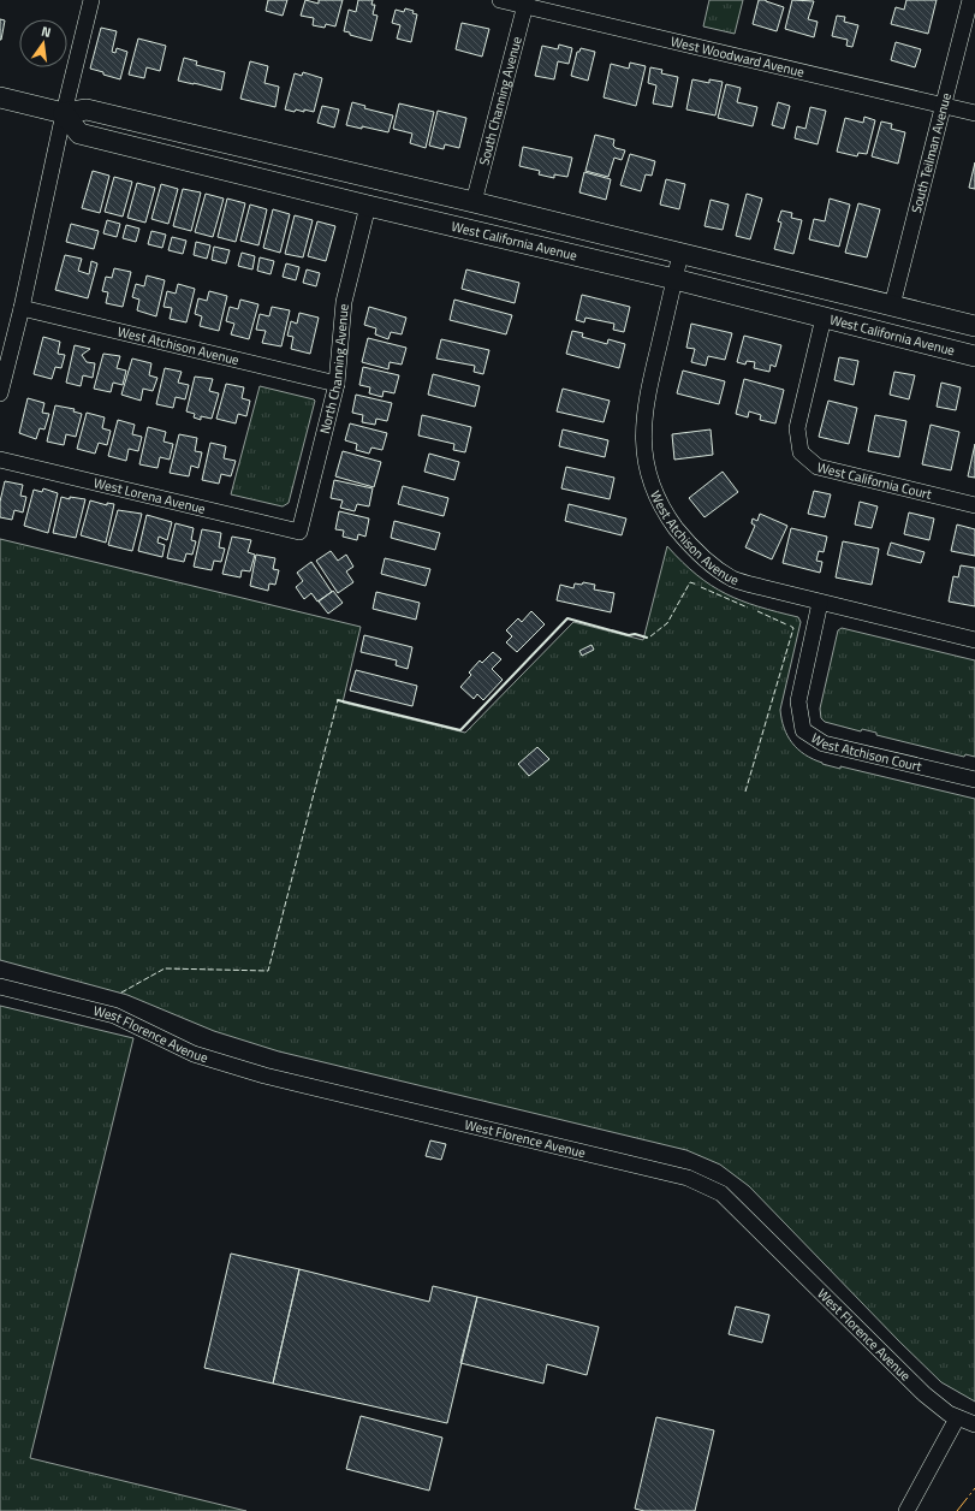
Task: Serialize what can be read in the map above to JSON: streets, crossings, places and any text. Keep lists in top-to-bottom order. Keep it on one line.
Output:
{"streets":{"main road":["West California Avenue"],"street":["West Woodward Avenue","South Channing Avenue","South Teilman Avenue","West Atchison Avenue","North Channing Avenue","West California Court","West Lorena Avenue","West Atchison Court","West Florence Avenue"]},"crossings":[["West Woodward Avenue","South Channing Avenue"],["West Woodward Avenue","South Teilman Avenue"],["South Channing Avenue","West California Avenue"],["South Teilman Avenue","West California Avenue"],["West California Avenue","West Atchison Avenue"],["West California Avenue","North Channing Avenue"],["West California Avenue","West California Court"],["West Atchison Avenue","North Channing Avenue"],["West Atchison Avenue","West Atchison Court"],["North Channing Avenue","West Lorena Avenue"]],"north":"top"}
